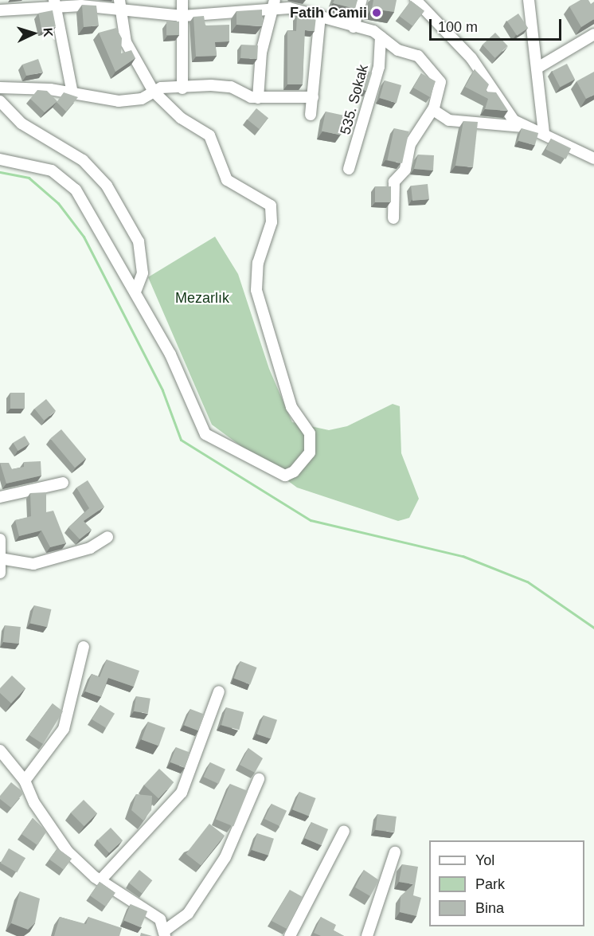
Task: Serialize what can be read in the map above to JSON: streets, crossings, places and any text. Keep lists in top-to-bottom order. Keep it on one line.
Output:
{"streets":{"street":["535. Sokak"]},"parks":["Mezarlık"],"places":["Fatih Camii"],"legend":["Yol","Park","Bina"],"scale_bar":"100 m","north":"right"}
